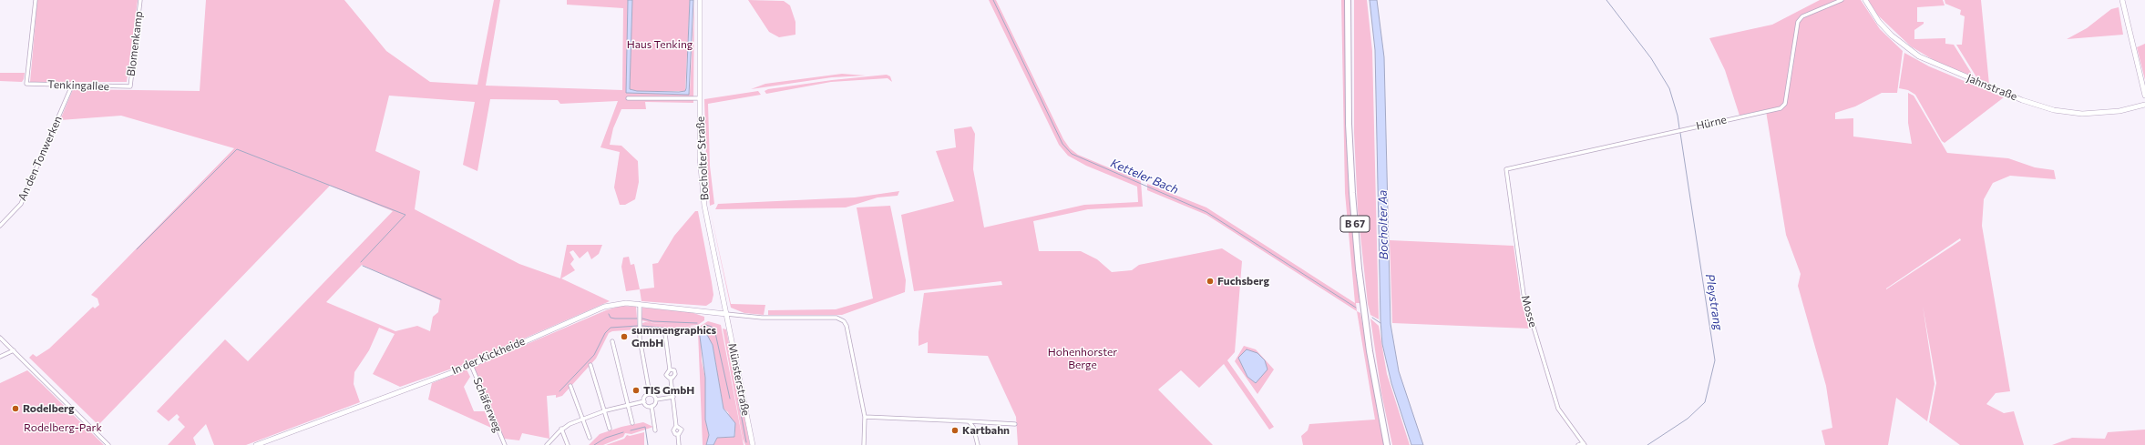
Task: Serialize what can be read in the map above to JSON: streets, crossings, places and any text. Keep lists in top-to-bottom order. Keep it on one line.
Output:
{"streets":{"highway":["B 67"],"street":["Blomenkamp","Tenkingallee","Jahnstraße","Hürne","An den Tonwerken","Bocholter Straße","Mosse","In der Kickheide","Münsterstraße","Schäferweg"]},"crossings":[["Blomenkamp","Tenkingallee"],["Tenkingallee","An den Tonwerken"],["Hürne","Mosse"],["Bocholter Straße","In der Kickheide"],["Bocholter Straße","Münsterstraße"],["In der Kickheide","Münsterstraße"],["In der Kickheide","Schäferweg"]],"water":["Ketteler Bach","Bocholter Aa","Pleystrang"],"parks":["Haus Tenking","Hohenhorster Berge","Rodelberg-Park"],"places":["Fuchsberg","summengraphics GmbH","TIS GmbH","Rodelberg","Kartbahn"]}
